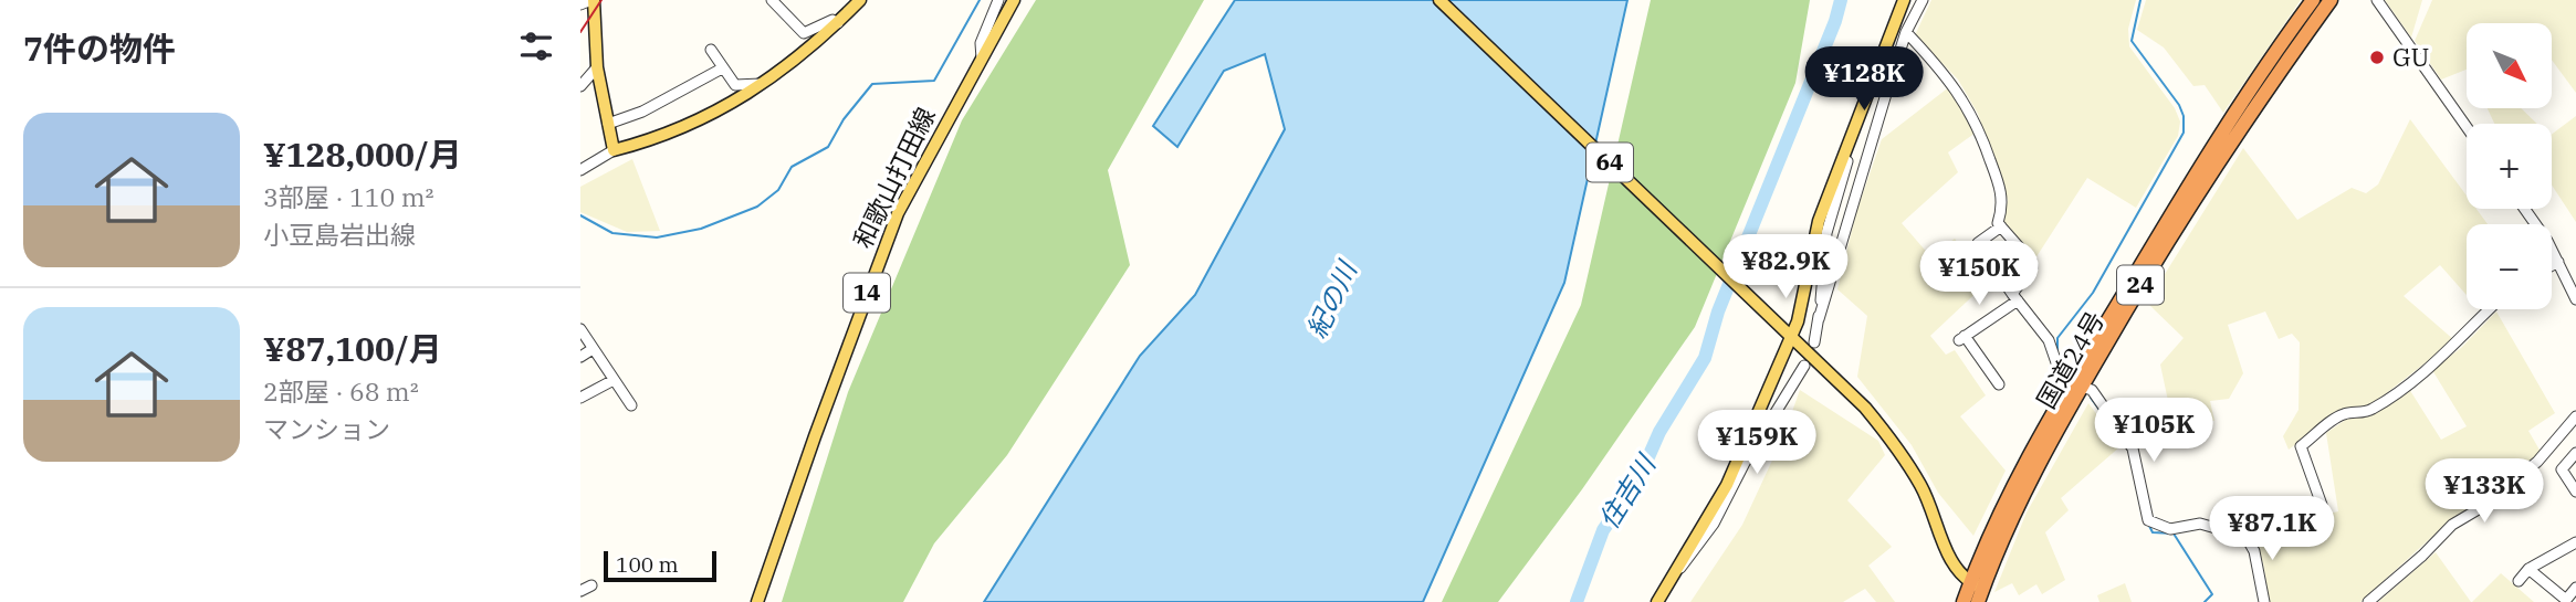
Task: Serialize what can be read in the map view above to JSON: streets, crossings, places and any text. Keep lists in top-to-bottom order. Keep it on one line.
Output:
{"streets":{"highway":["24","国道24号"],"main road":["64","和歌山打田線","14"]},"crossings":[["64","国道24号"]],"water":["紀の川","住吉川"],"places":["GU"],"scale_bar":"100 m","north":"bottom right","page":{"heading":"7件の物件","map_buttons":["+","−"],"price":["¥128K","¥82.9K","¥150K","¥105K","¥159K","¥133K","¥87.1K"],"list":[{"name":"¥128,000/月","note":"3部屋 · 110 m² · 小豆島岩出線"},{"name":"¥87,100/月","note":"2部屋 · 68 m² · マンション"}],"scale":"100 m"}}
